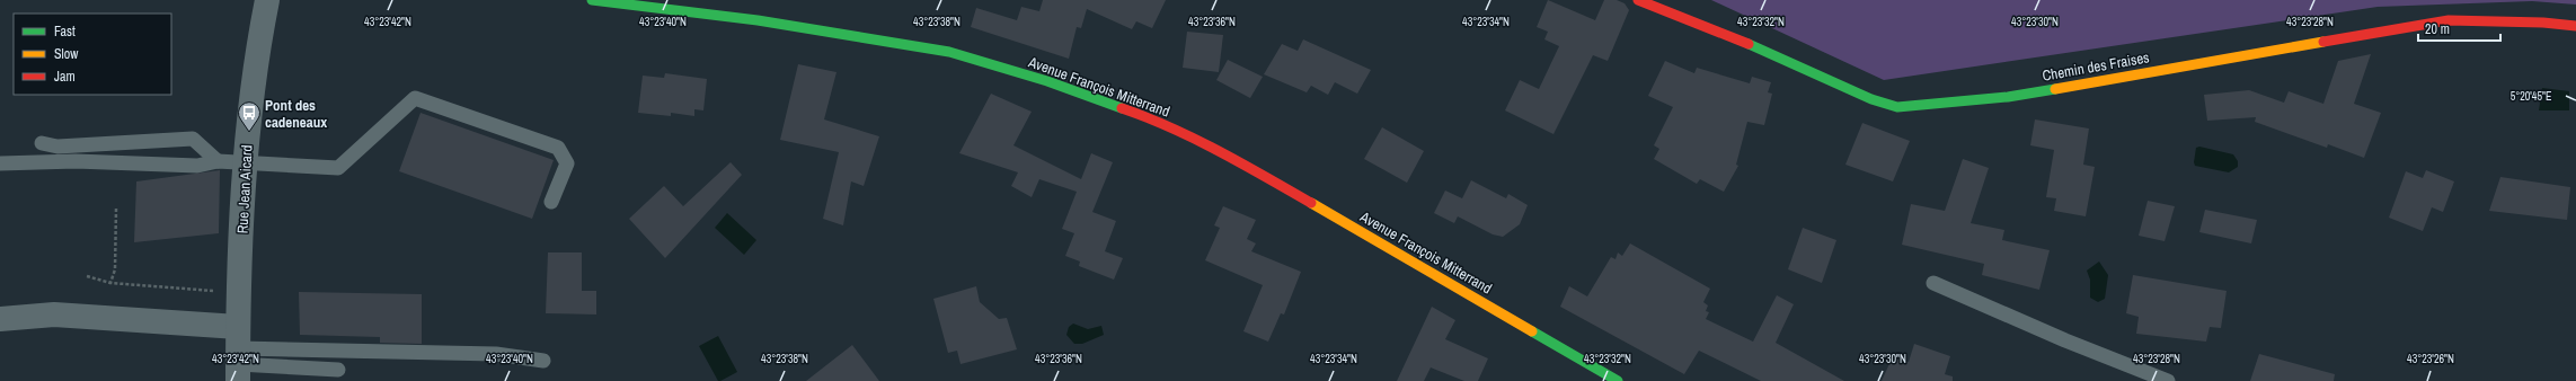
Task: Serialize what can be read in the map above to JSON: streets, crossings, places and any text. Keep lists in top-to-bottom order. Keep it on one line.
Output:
{"streets":{"main road":["Chemin des Fraises","Avenue François Mitterrand"],"street":["Rue Jean Aicard"]},"places":{"bus stop":["Pont des cadeneaux"]},"legend":["Fast","Slow","Jam"],"scale_bar":"20 m","coordinates":["43°23'42\"N","43°23'40\"N","43°23'38\"N","43°23'36\"N","43°23'34\"N","43°23'32\"N","43°23'30\"N","43°23'28\"N","5°20'45\"E","43°23'26\"N"]}
